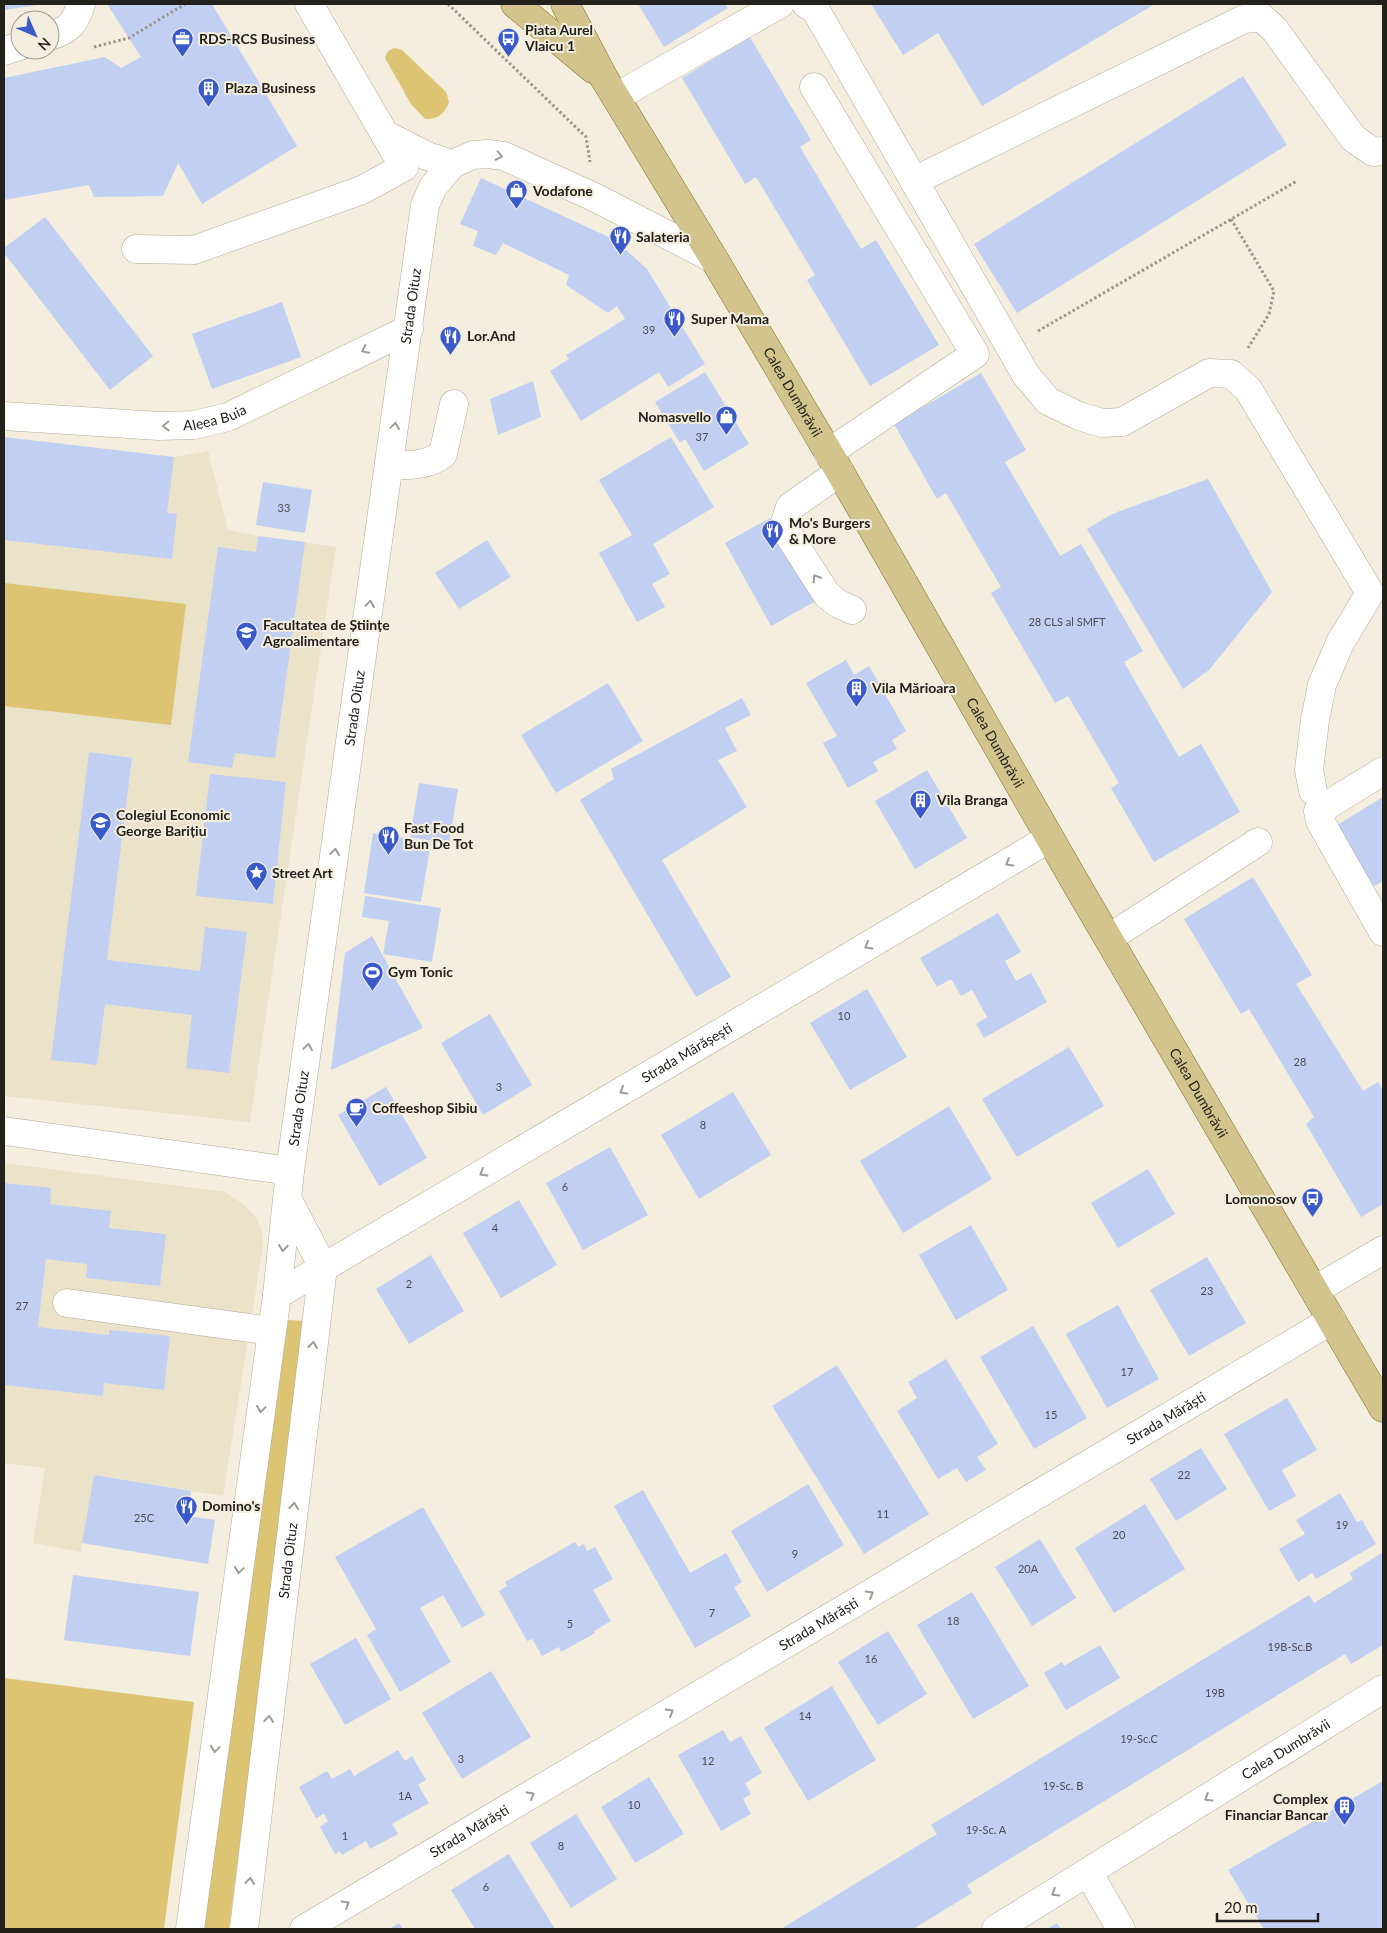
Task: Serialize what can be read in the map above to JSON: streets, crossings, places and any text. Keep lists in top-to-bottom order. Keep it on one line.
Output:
{"streets":{"main road":["Calea Dumbrăvii"],"street":["Strada Oituz","Aleea Buia","Strada Mărășești","Strada Mărăști"]},"crossings":[["Strada Oituz","Aleea Buia"],["Strada Oituz","Strada Mărășești"],["Calea Dumbrăvii","Strada Mărășești"],["Calea Dumbrăvii","Strada Mărăști"]],"one_way":["Strada Mărășești","Strada Mărăști"],"places":{"bus stop":["Piata Aurel Vlaicu 1","Lomonosov"],"office":["RDS-RCS Business"],"building":["Plaza Business","Vila Mărioara","Vila Branga","Complex Financiar Bancar"],"shop":["Vodafone","Nomasvello"],"restaurant":["Salateria","Super Mama","Lor.And","Mo's Burgers & More","Fast Food Bun De Tot","Domino's"],"school or university":["Facultatea de Științe Agroalimentare","Colegiul Economic George Barițiu"],"place":["Street Art"],"sports":["Gym Tonic"],"cafe":["Coffeeshop Sibiu"]},"house_numbers":["39","37","33","28 CLS al SMFT","10","28","3","8","6","4","2","23","27","17","15","22","11","25C","19","20","9","20A","7","18","5","19B-Sc.B","16","19B","14","19-Sc.C","3","12","19-Sc. B","1A","10","19-Sc. A","1","8","6"],"scale_bar":"20 m","north":"bottom right"}
